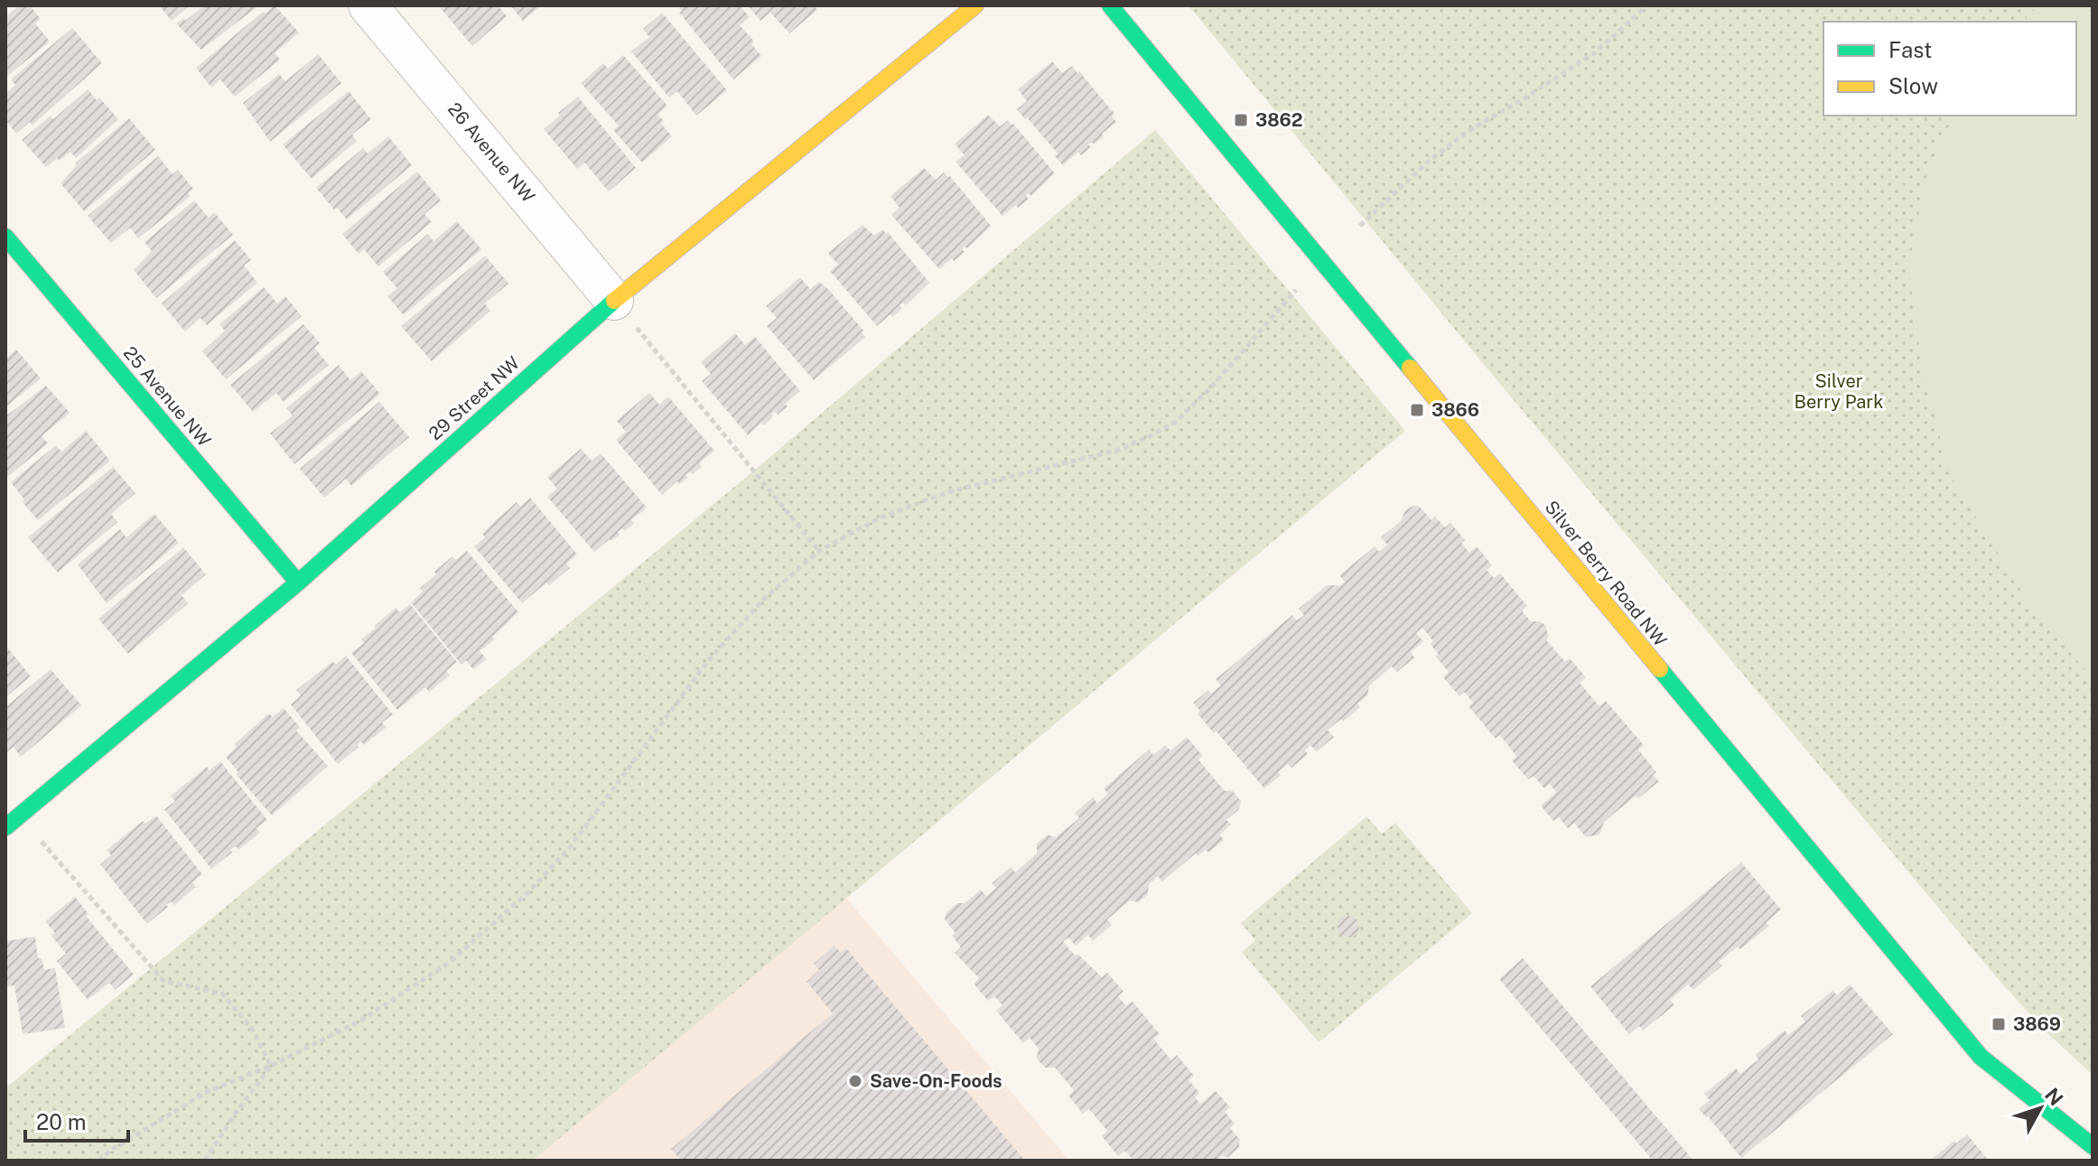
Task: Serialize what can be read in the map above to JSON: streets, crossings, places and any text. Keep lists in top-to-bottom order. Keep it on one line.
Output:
{"streets":{"street":["26 Avenue NW","25 Avenue NW","29 Street NW","Silver Berry Road NW"]},"crossings":[["26 Avenue NW","29 Street NW"],["25 Avenue NW","29 Street NW"]],"parks":["Silver Berry Park"],"places":{"transit":["3862","3866","3869"],"other":["Save-On-Foods"]},"legend":["Fast","Slow"],"scale_bar":"20 m","north":"top right"}
